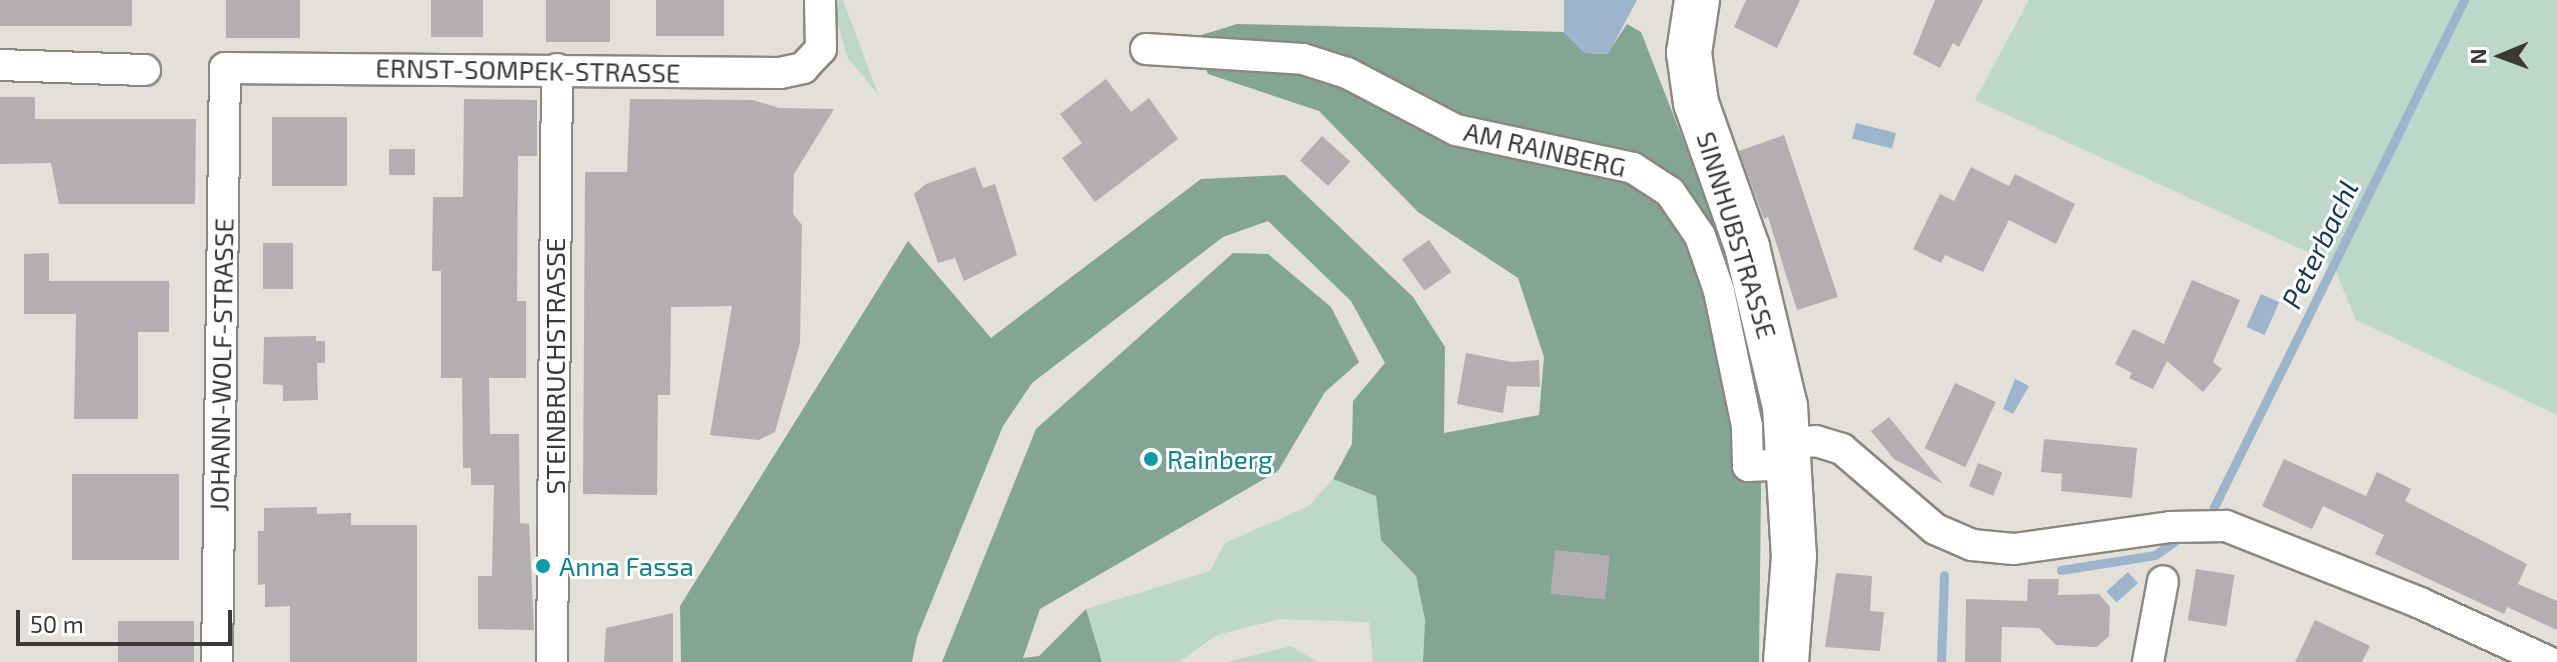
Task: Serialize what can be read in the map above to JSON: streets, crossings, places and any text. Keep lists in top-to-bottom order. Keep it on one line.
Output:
{"streets":{"street":["ERNST-SOMPEK-STRASSE","AM RAINBERG","SINNHUBSTRASSE","JOHANN-WOLF-STRASSE","STEINBRUCHSTRASSE"]},"crossings":[["ERNST-SOMPEK-STRASSE","JOHANN-WOLF-STRASSE"],["ERNST-SOMPEK-STRASSE","STEINBRUCHSTRASSE"],["AM RAINBERG","SINNHUBSTRASSE"]],"water":["Peterbachl"],"places":["Rainberg","Anna Fassa"],"scale_bar":"50 m","north":"left"}
